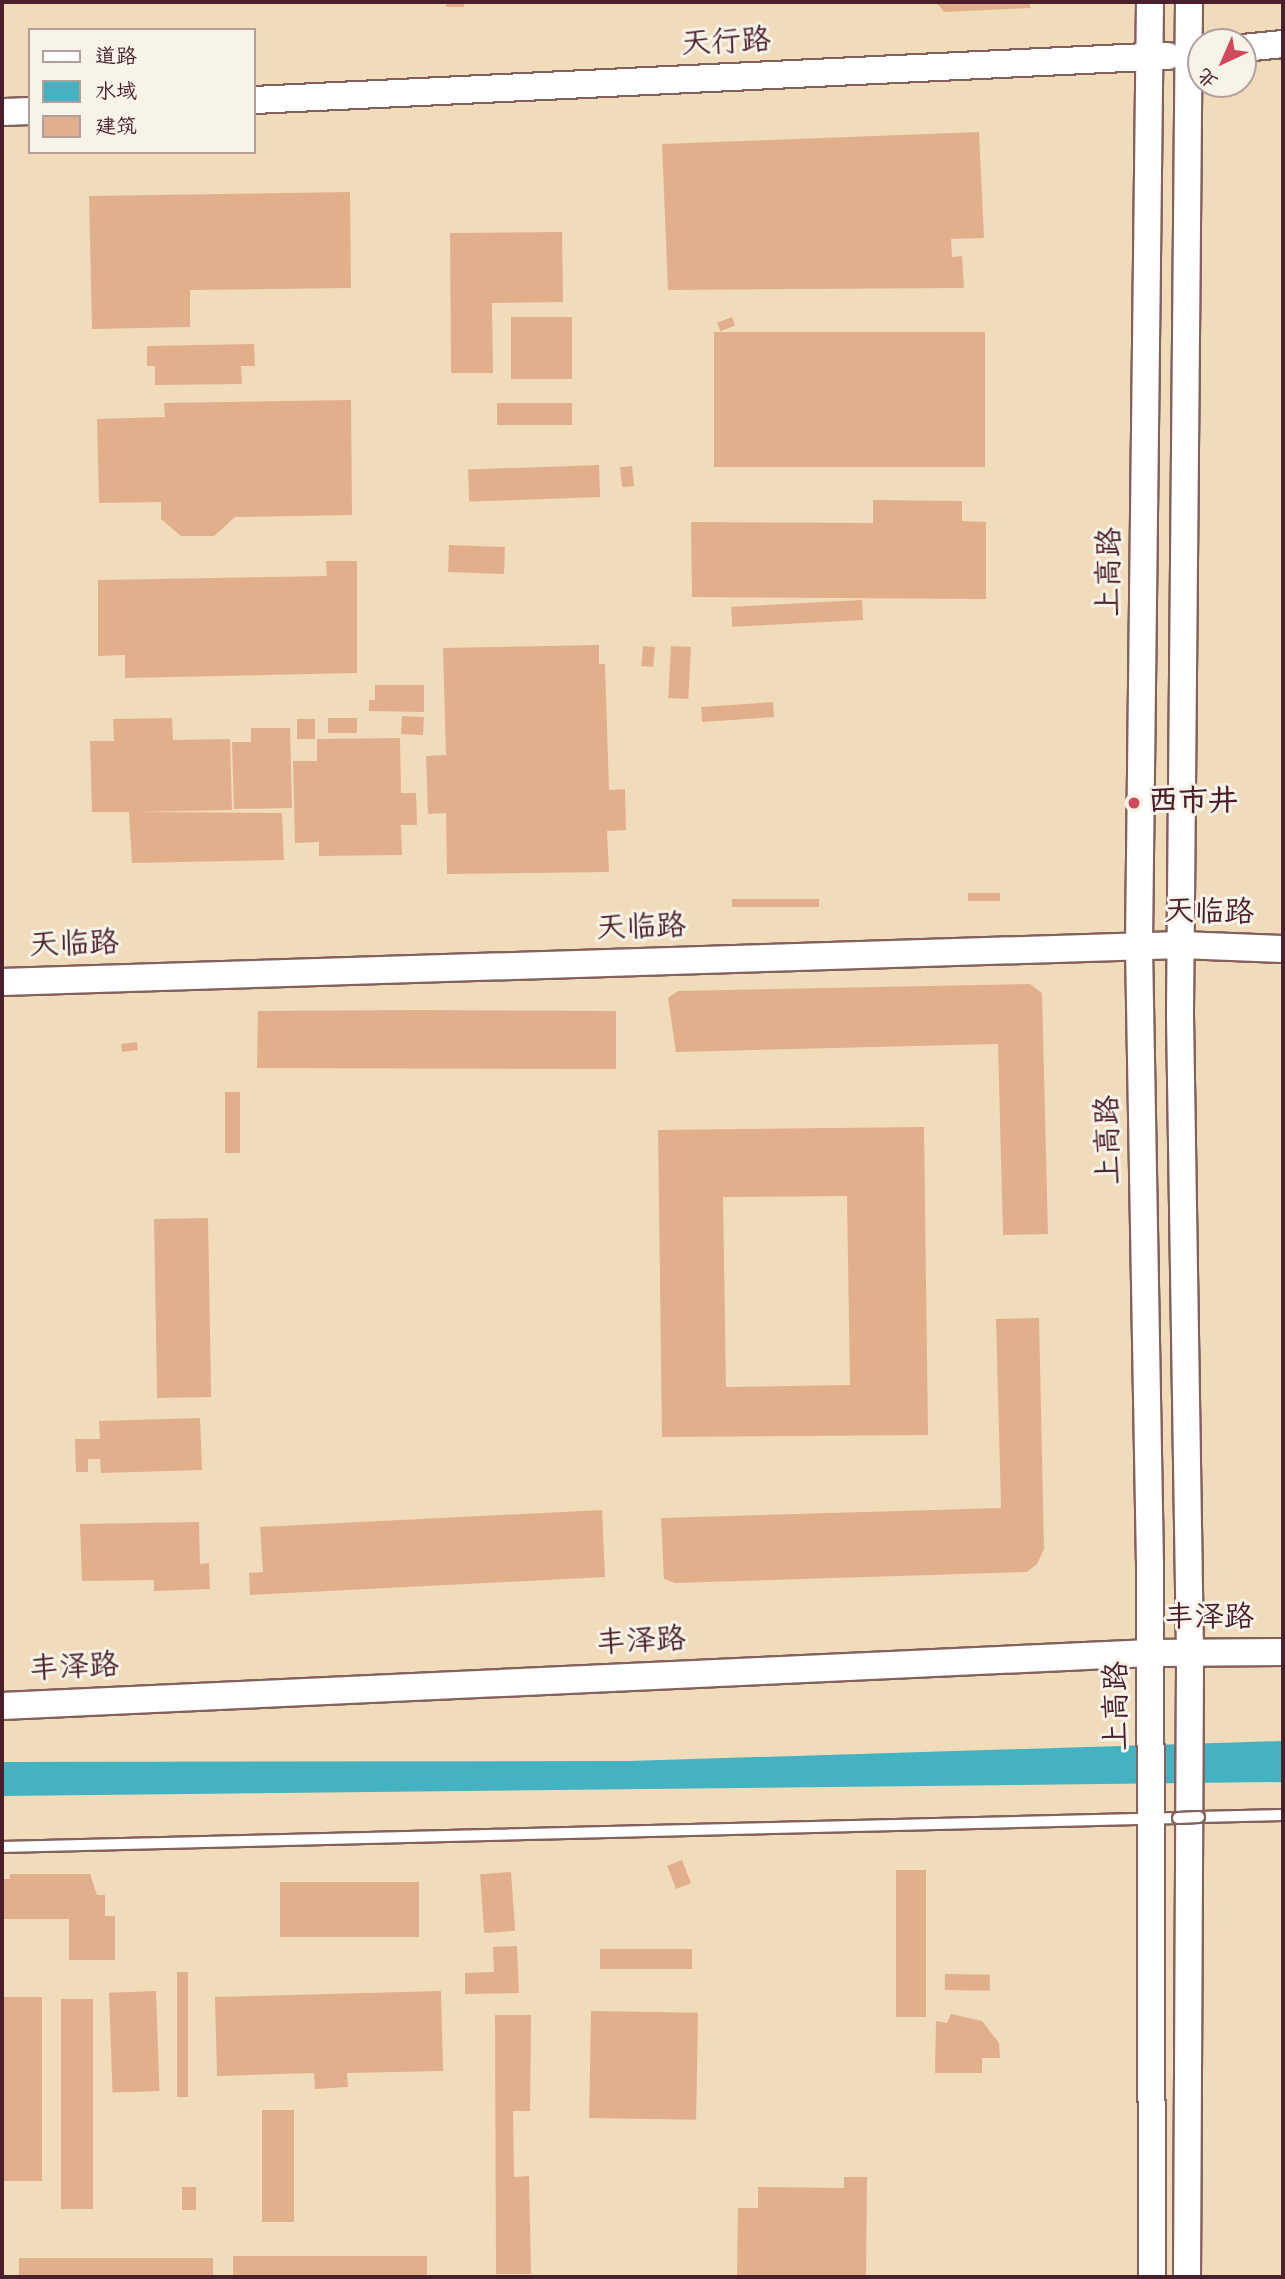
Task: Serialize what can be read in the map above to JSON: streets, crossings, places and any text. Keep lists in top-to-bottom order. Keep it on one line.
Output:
{"streets":{"main road":["天行路","上高路","天临路","丰泽路"]},"crossings":[["天行路","上高路"],["上高路","天临路"],["上高路","丰泽路"]],"places":["西市井"],"legend":["道路","水域","建筑"],"north":"bottom left"}
